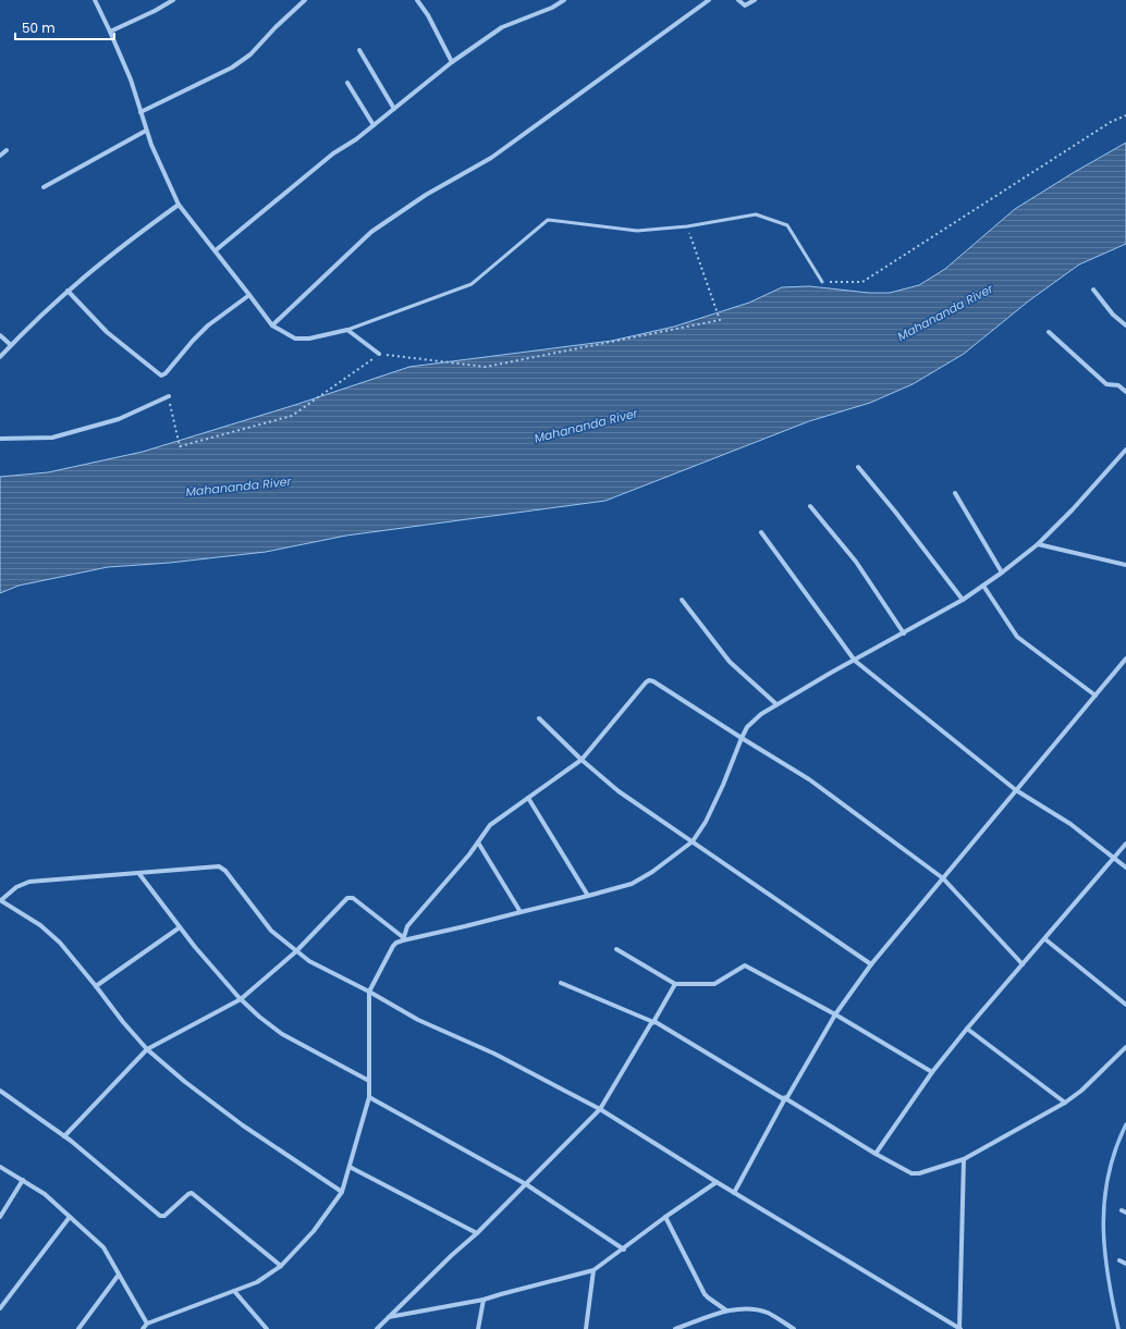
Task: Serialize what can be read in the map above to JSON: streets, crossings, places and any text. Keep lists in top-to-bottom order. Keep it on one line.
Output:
{"water":["Mahananda River"],"scale_bar":"50 m"}
